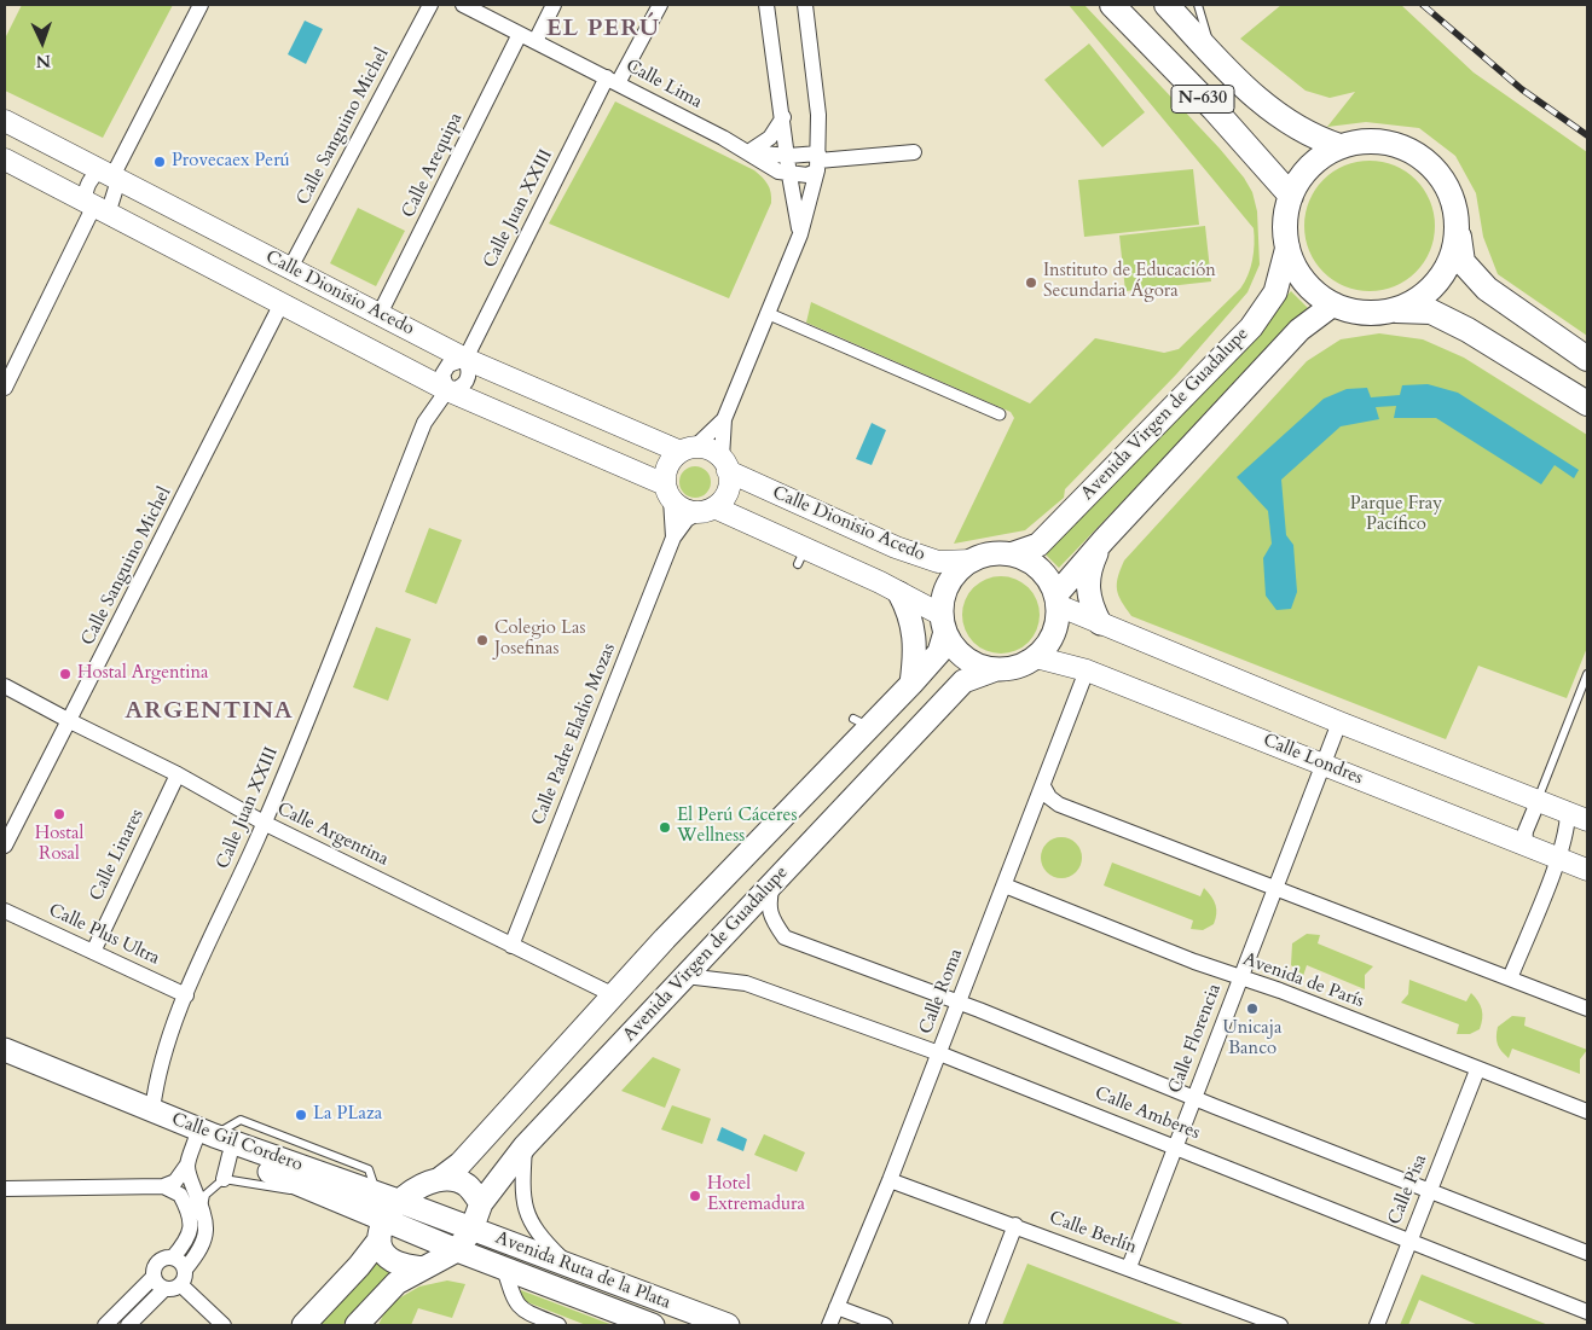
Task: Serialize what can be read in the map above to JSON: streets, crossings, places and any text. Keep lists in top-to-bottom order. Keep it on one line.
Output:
{"streets":{"highway":["N-630"],"main road":["Calle Dionisio Acedo","Avenida Virgen de Guadalupe","Calle Londres","Calle Gil Cordero","Avenida Ruta de la Plata"],"street":["Calle Lima","Calle Sanguino Michel","Calle Arequipa","Calle Juan XXIII","Calle Padre Eladio Mozas","Calle Argentina","Calle Linares","Calle Plus Ultra","Avenida de París","Calle Roma","Calle Florencia","Calle Amberes","Calle Pisa","Calle Berlín"]},"crossings":[["Calle Lima","Calle Arequipa"],["Calle Lima","Calle Juan XXIII"],["N-630","Avenida Virgen de Guadalupe"],["Calle Sanguino Michel","Calle Dionisio Acedo"],["Calle Sanguino Michel","Calle Argentina"],["Calle Arequipa","Calle Dionisio Acedo"],["Calle Juan XXIII","Calle Dionisio Acedo"],["Calle Juan XXIII","Calle Argentina"],["Calle Juan XXIII","Calle Plus Ultra"],["Calle Juan XXIII","Calle Gil Cordero"],["Calle Dionisio Acedo","Avenida Virgen de Guadalupe"],["Calle Dionisio Acedo","Calle Padre Eladio Mozas"],["Calle Dionisio Acedo","Calle Londres"],["Avenida Virgen de Guadalupe","Calle Londres"],["Avenida Virgen de Guadalupe","Calle Amberes"],["Avenida Virgen de Guadalupe","Calle Gil Cordero"],["Avenida Virgen de Guadalupe","Avenida Ruta de la Plata"],["Calle Padre Eladio Mozas","Calle Argentina"],["Calle Londres","Calle Roma"],["Calle Londres","Calle Florencia"],["Calle Argentina","Calle Linares"],["Calle Linares","Calle Plus Ultra"],["Avenida de París","Calle Roma"],["Avenida de París","Calle Florencia"],["Avenida de París","Calle Pisa"],["Calle Roma","Calle Amberes"],["Calle Roma","Calle Berlín"],["Calle Florencia","Calle Amberes"],["Calle Florencia","Calle Berlín"],["Calle Amberes","Calle Pisa"],["Calle Gil Cordero","Avenida Ruta de la Plata"]],"districts":["EL PERÚ","ARGENTINA"],"parks":["Parque Fray Pacífico"],"places":["Provecaex Perú","Instituto de Educación Secundaria Ágora","Colegio Las Josefinas","Hostal Argentina","Hostal Rosal","El Perú Cáceres Wellness","Unicaja Banco","La PLaza","Hotel Extremadura"],"north":"bottom"}
